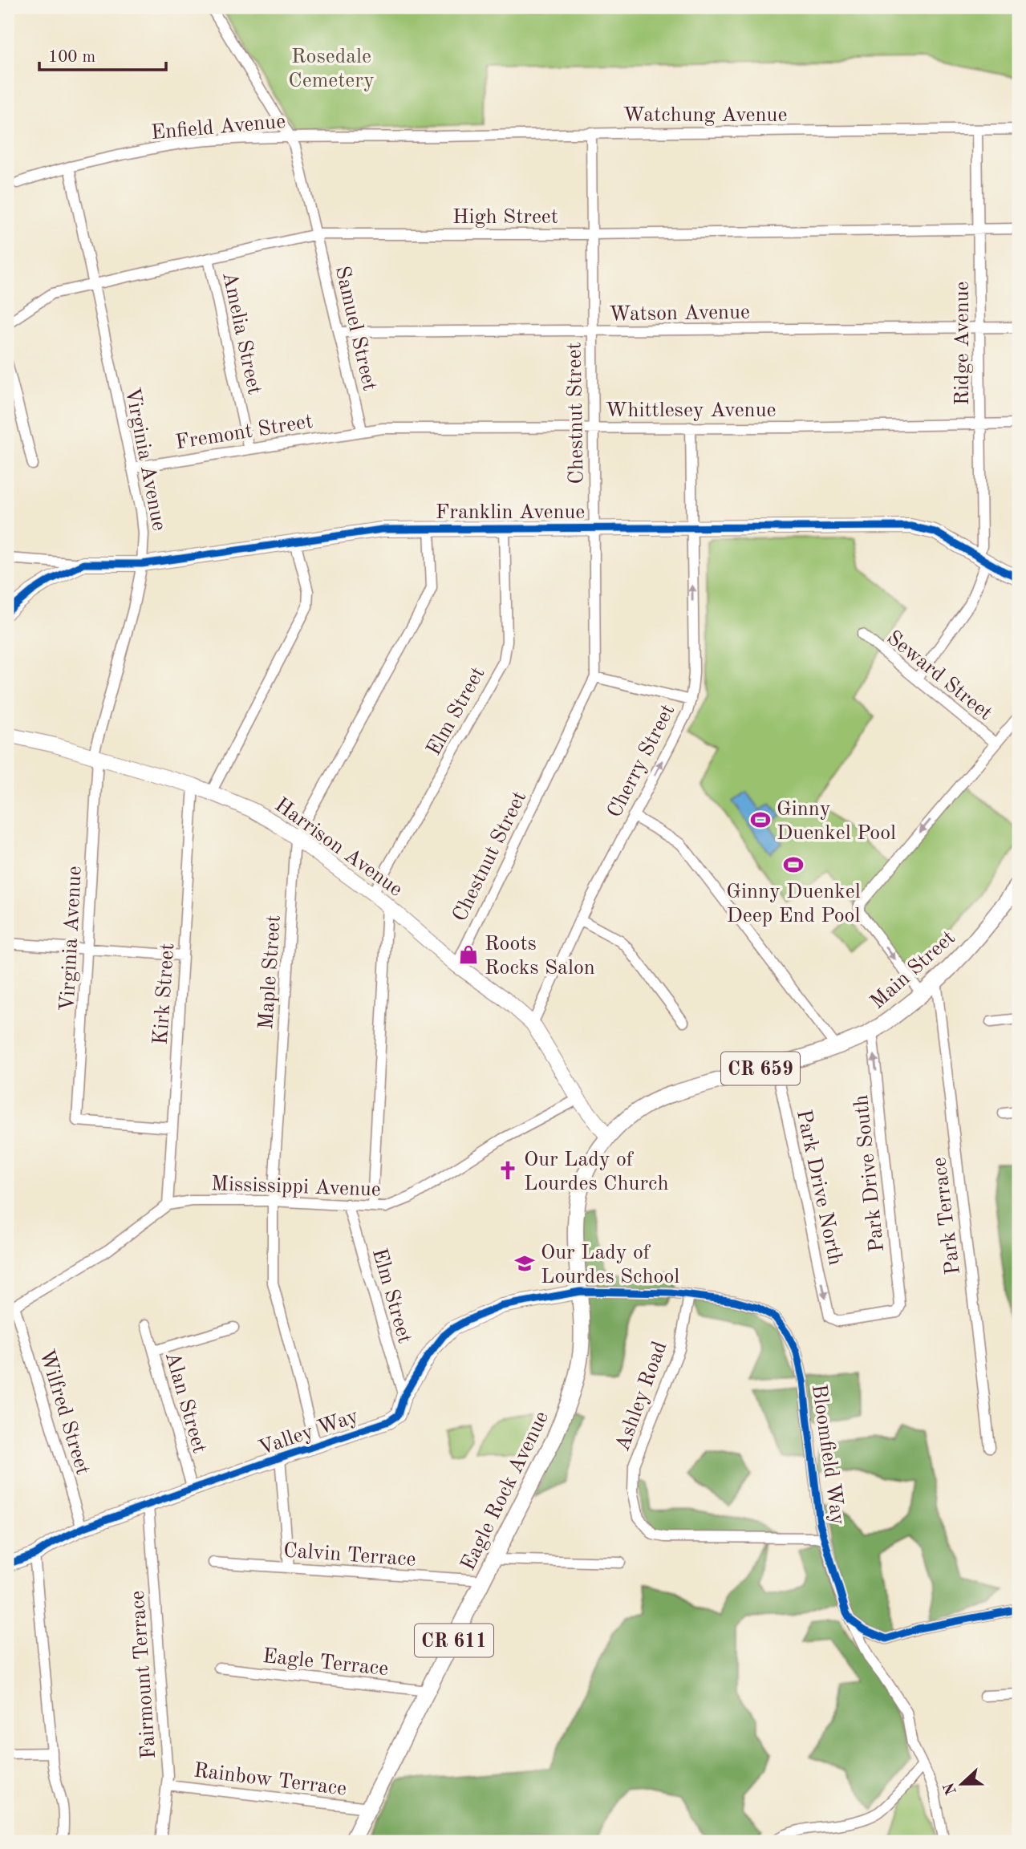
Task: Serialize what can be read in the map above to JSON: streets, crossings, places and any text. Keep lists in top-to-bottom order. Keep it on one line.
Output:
{"streets":{"main road":["Main Street","CR 659","Eagle Rock Avenue","CR 611"],"street":["Watchung Avenue","Enfield Avenue","High Street","Watson Avenue","Samuel Street","Amelia Street","Ridge Avenue","Whittlesey Avenue","Chestnut Street","Fremont Street","Virginia Avenue","Franklin Avenue","Seward Street","Elm Street","Cherry Street","Harrison Avenue","Maple Street","Kirk Street","Park Drive South","Mississippi Avenue","Park Drive North","Park Terrace","Ashley Road","Alan Street","Wilfred Street","Valley Way","Bloomfield Way","Calvin Terrace","Eagle Terrace","Fairmount Terrace","Rainbow Terrace"]},"crossings":[["Watchung Avenue","Enfield Avenue"],["Watchung Avenue","Ridge Avenue"],["Watchung Avenue","Chestnut Street"],["Enfield Avenue","Samuel Street"],["Enfield Avenue","Virginia Avenue"],["High Street","Samuel Street"],["High Street","Amelia Street"],["High Street","Ridge Avenue"],["High Street","Chestnut Street"],["High Street","Virginia Avenue"],["Watson Avenue","Samuel Street"],["Watson Avenue","Ridge Avenue"],["Watson Avenue","Chestnut Street"],["Samuel Street","Whittlesey Avenue"],["Samuel Street","Fremont Street"],["Amelia Street","Fremont Street"],["Ridge Avenue","Whittlesey Avenue"],["Ridge Avenue","Franklin Avenue"],["Ridge Avenue","Seward Street"],["Whittlesey Avenue","Chestnut Street"],["Whittlesey Avenue","Fremont Street"],["Whittlesey Avenue","Cherry Street"],["Chestnut Street","Franklin Avenue"],["Chestnut Street","Harrison Avenue"],["Fremont Street","Virginia Avenue"],["Virginia Avenue","Franklin Avenue"],["Virginia Avenue","Harrison Avenue"],["Virginia Avenue","Kirk Street"],["Franklin Avenue","Elm Street"],["Franklin Avenue","Cherry Street"],["Franklin Avenue","Maple Street"],["Elm Street","Harrison Avenue"],["Elm Street","Mississippi Avenue"],["Elm Street","Valley Way"],["Cherry Street","Harrison Avenue"],["Harrison Avenue","Maple Street"],["Harrison Avenue","Kirk Street"],["Harrison Avenue","Mississippi Avenue"],["Main Street","Park Drive South"],["Main Street","Park Drive North"],["Main Street","Park Terrace"],["Main Street","Eagle Rock Avenue"],["Maple Street","Mississippi Avenue"],["Maple Street","Valley Way"],["Kirk Street","Mississippi Avenue"],["Park Drive South","Park Drive North"],["Mississippi Avenue","Wilfred Street"],["Ashley Road","Bloomfield Way"],["Alan Street","Valley Way"],["Wilfred Street","Valley Way"],["Valley Way","Bloomfield Way"],["Valley Way","Eagle Rock Avenue"],["Valley Way","Fairmount Terrace"],["Bloomfield Way","Eagle Rock Avenue"],["Eagle Rock Avenue","Calvin Terrace"],["Eagle Rock Avenue","Eagle Terrace"],["Eagle Rock Avenue","Rainbow Terrace"],["Fairmount Terrace","Rainbow Terrace"]],"one_way":["Cherry Street","Park Drive South","Park Drive North"],"parks":["Rosedale Cemetery"],"places":{"sports":["Ginny Duenkel Pool","Ginny Duenkel Deep End Pool"],"shop":["Roots Rocks Salon"],"church":["Our Lady of Lourdes Church"],"school or university":["Our Lady of Lourdes School"]},"scale_bar":"100 m","north":"left"}
